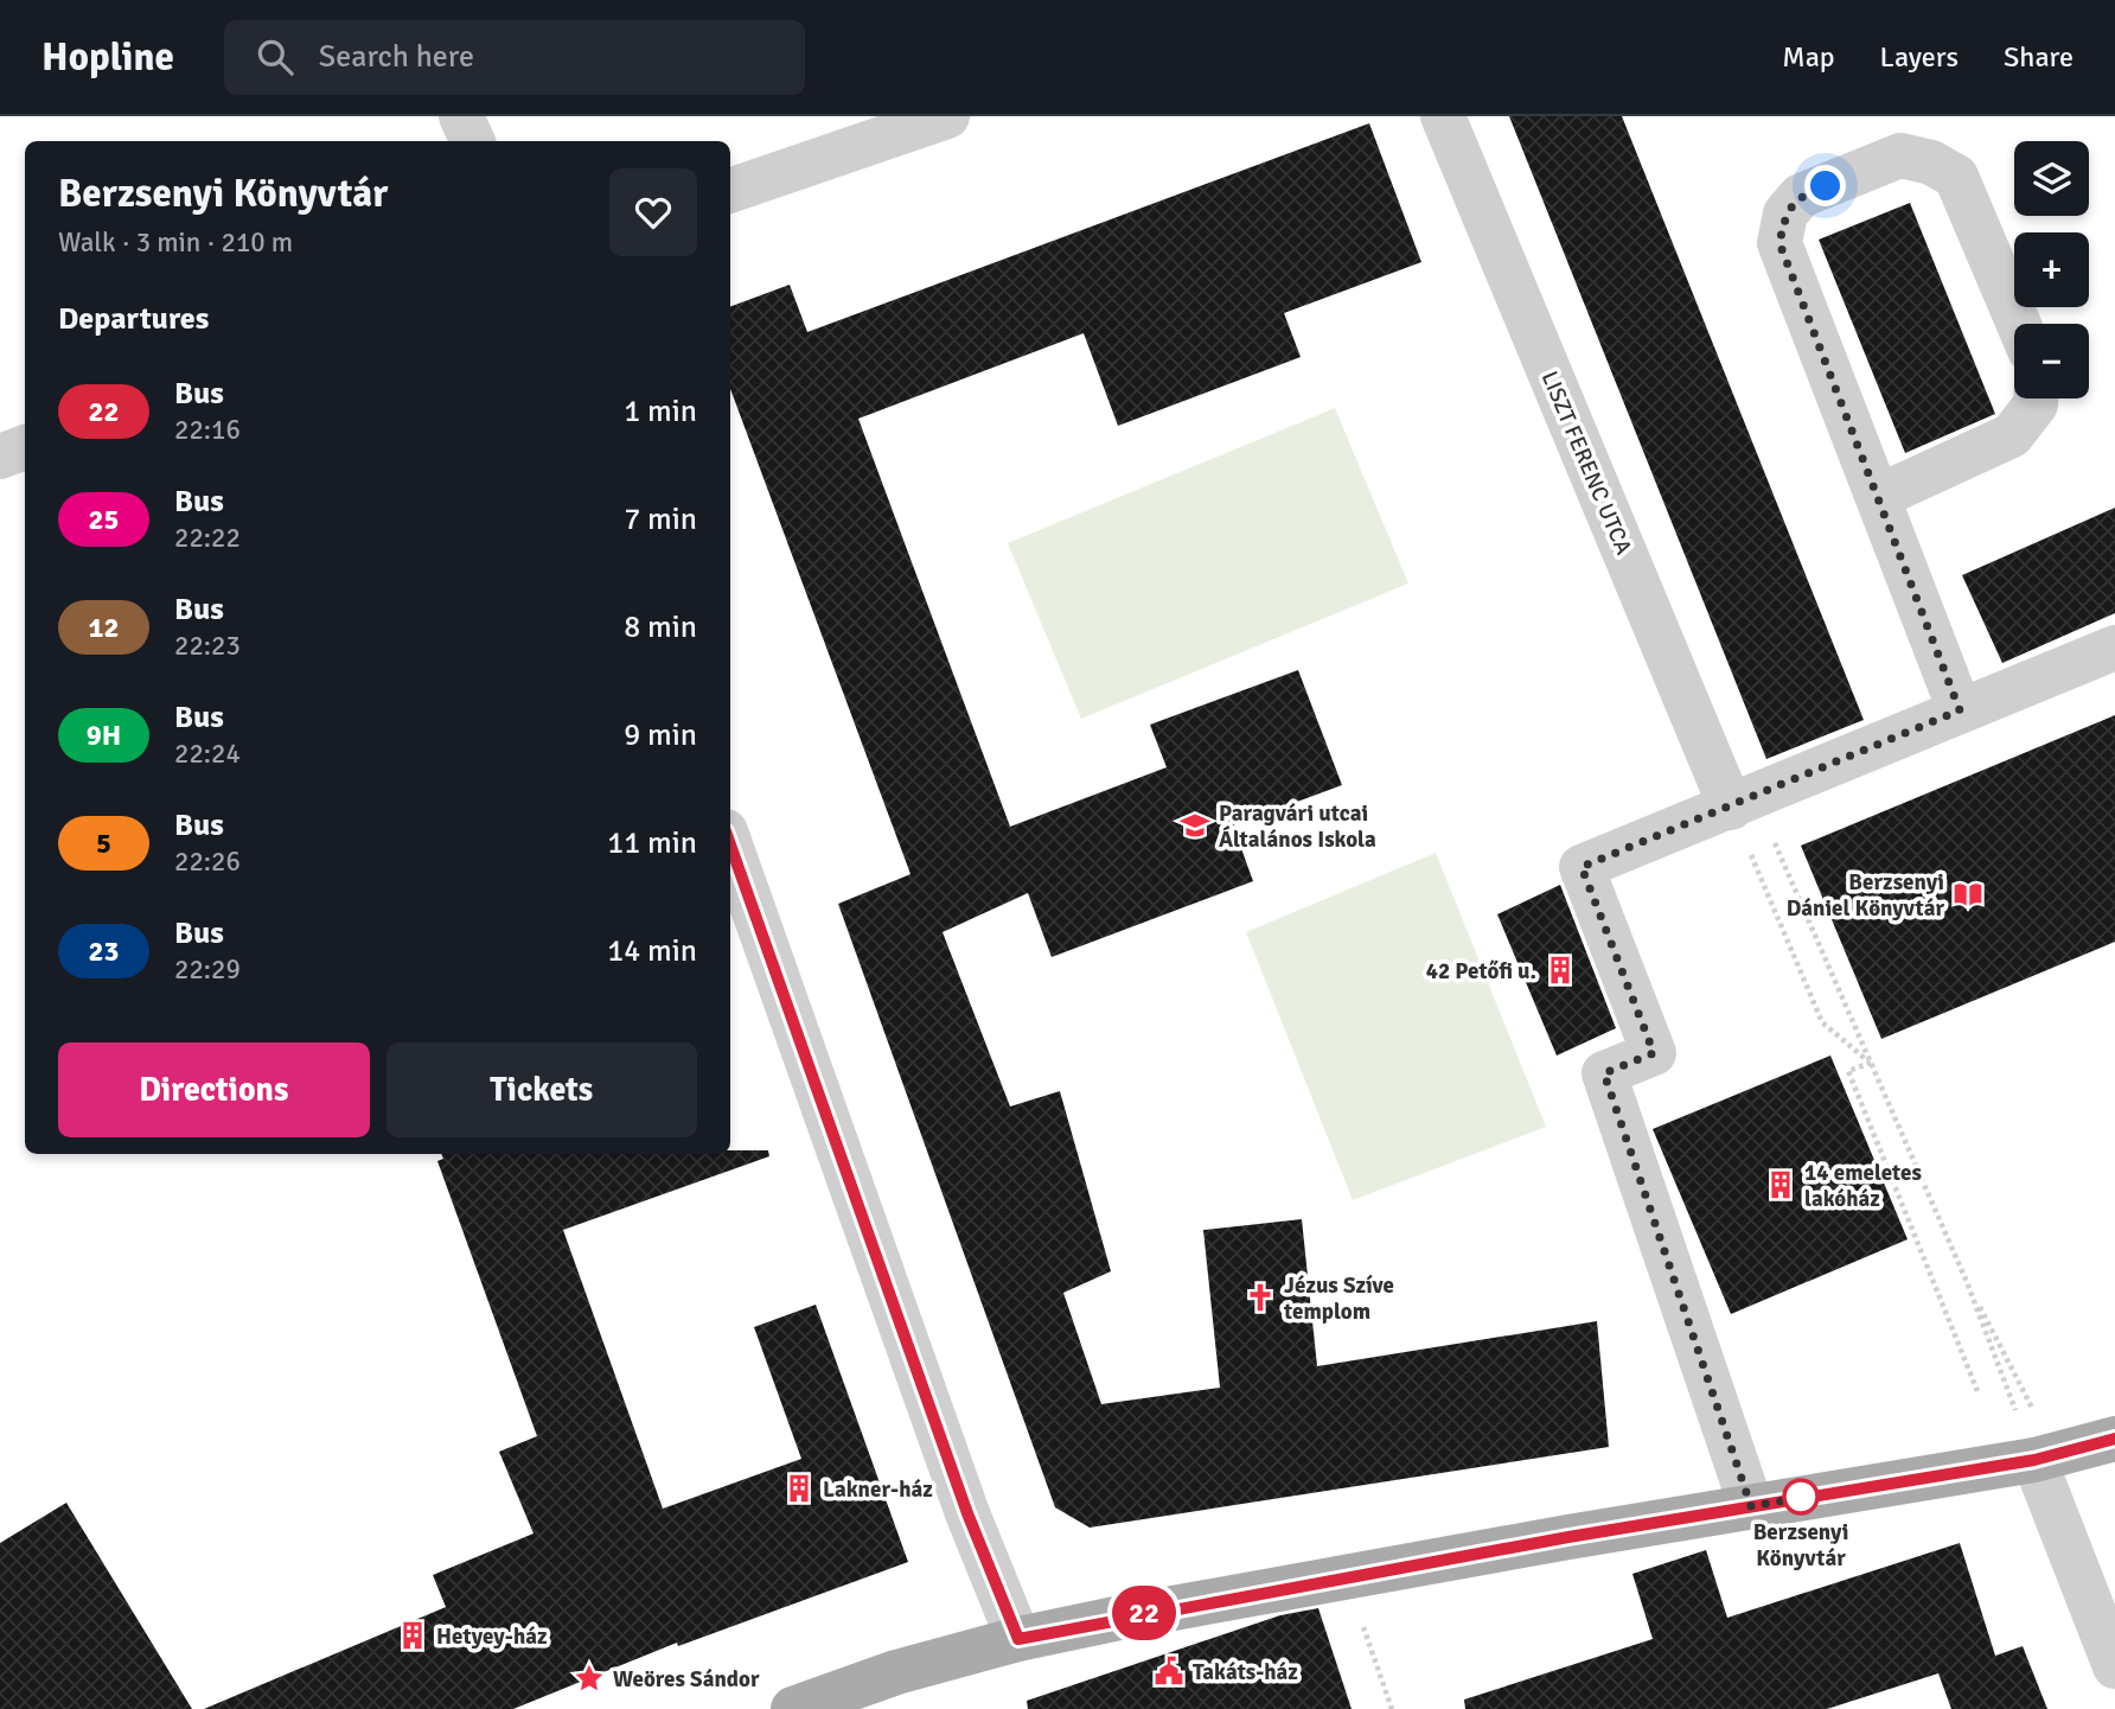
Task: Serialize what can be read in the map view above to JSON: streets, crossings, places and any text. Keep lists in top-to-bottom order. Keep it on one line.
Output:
{"streets":{"street":["LISZT FERENC UTCA"]},"places":{"school or university":["Paragvári utcai Általános Iskola"],"library":["Berzsenyi Dániel Könyvtár"],"building":["42 Petőfi u.","14 emeletes lakóház","Lakner-ház","Hetyey-ház"],"church":["Jézus Szíve templom"],"other":["Berzsenyi Könyvtár"],"public building":["Takáts-ház"],"place":["Weöres Sándor"]},"lines":["bus line 22"],"page":{"header":"Hopline","search":"Search here","nav":["Map","Layers","Share"],"on_map":"22","map_buttons":["+","−"],"heading":[["Berzsenyi Könyvtár","Walk · 3 min · 210 m"],"Departures"],"list":[{"mark":"22","name":"Bus","note":"22:16","value":"1 min"},{"mark":"25","name":"Bus","note":"22:22","value":"7 min"},{"mark":"12","name":"Bus","note":"22:23","value":"8 min"},{"mark":"9H","name":"Bus","note":"22:24","value":"9 min"},{"mark":"5","name":"Bus","note":"22:26","value":"11 min"},{"mark":"23","name":"Bus","note":"22:29","value":"14 min"}],"buttons":["Directions","Tickets"]}}
